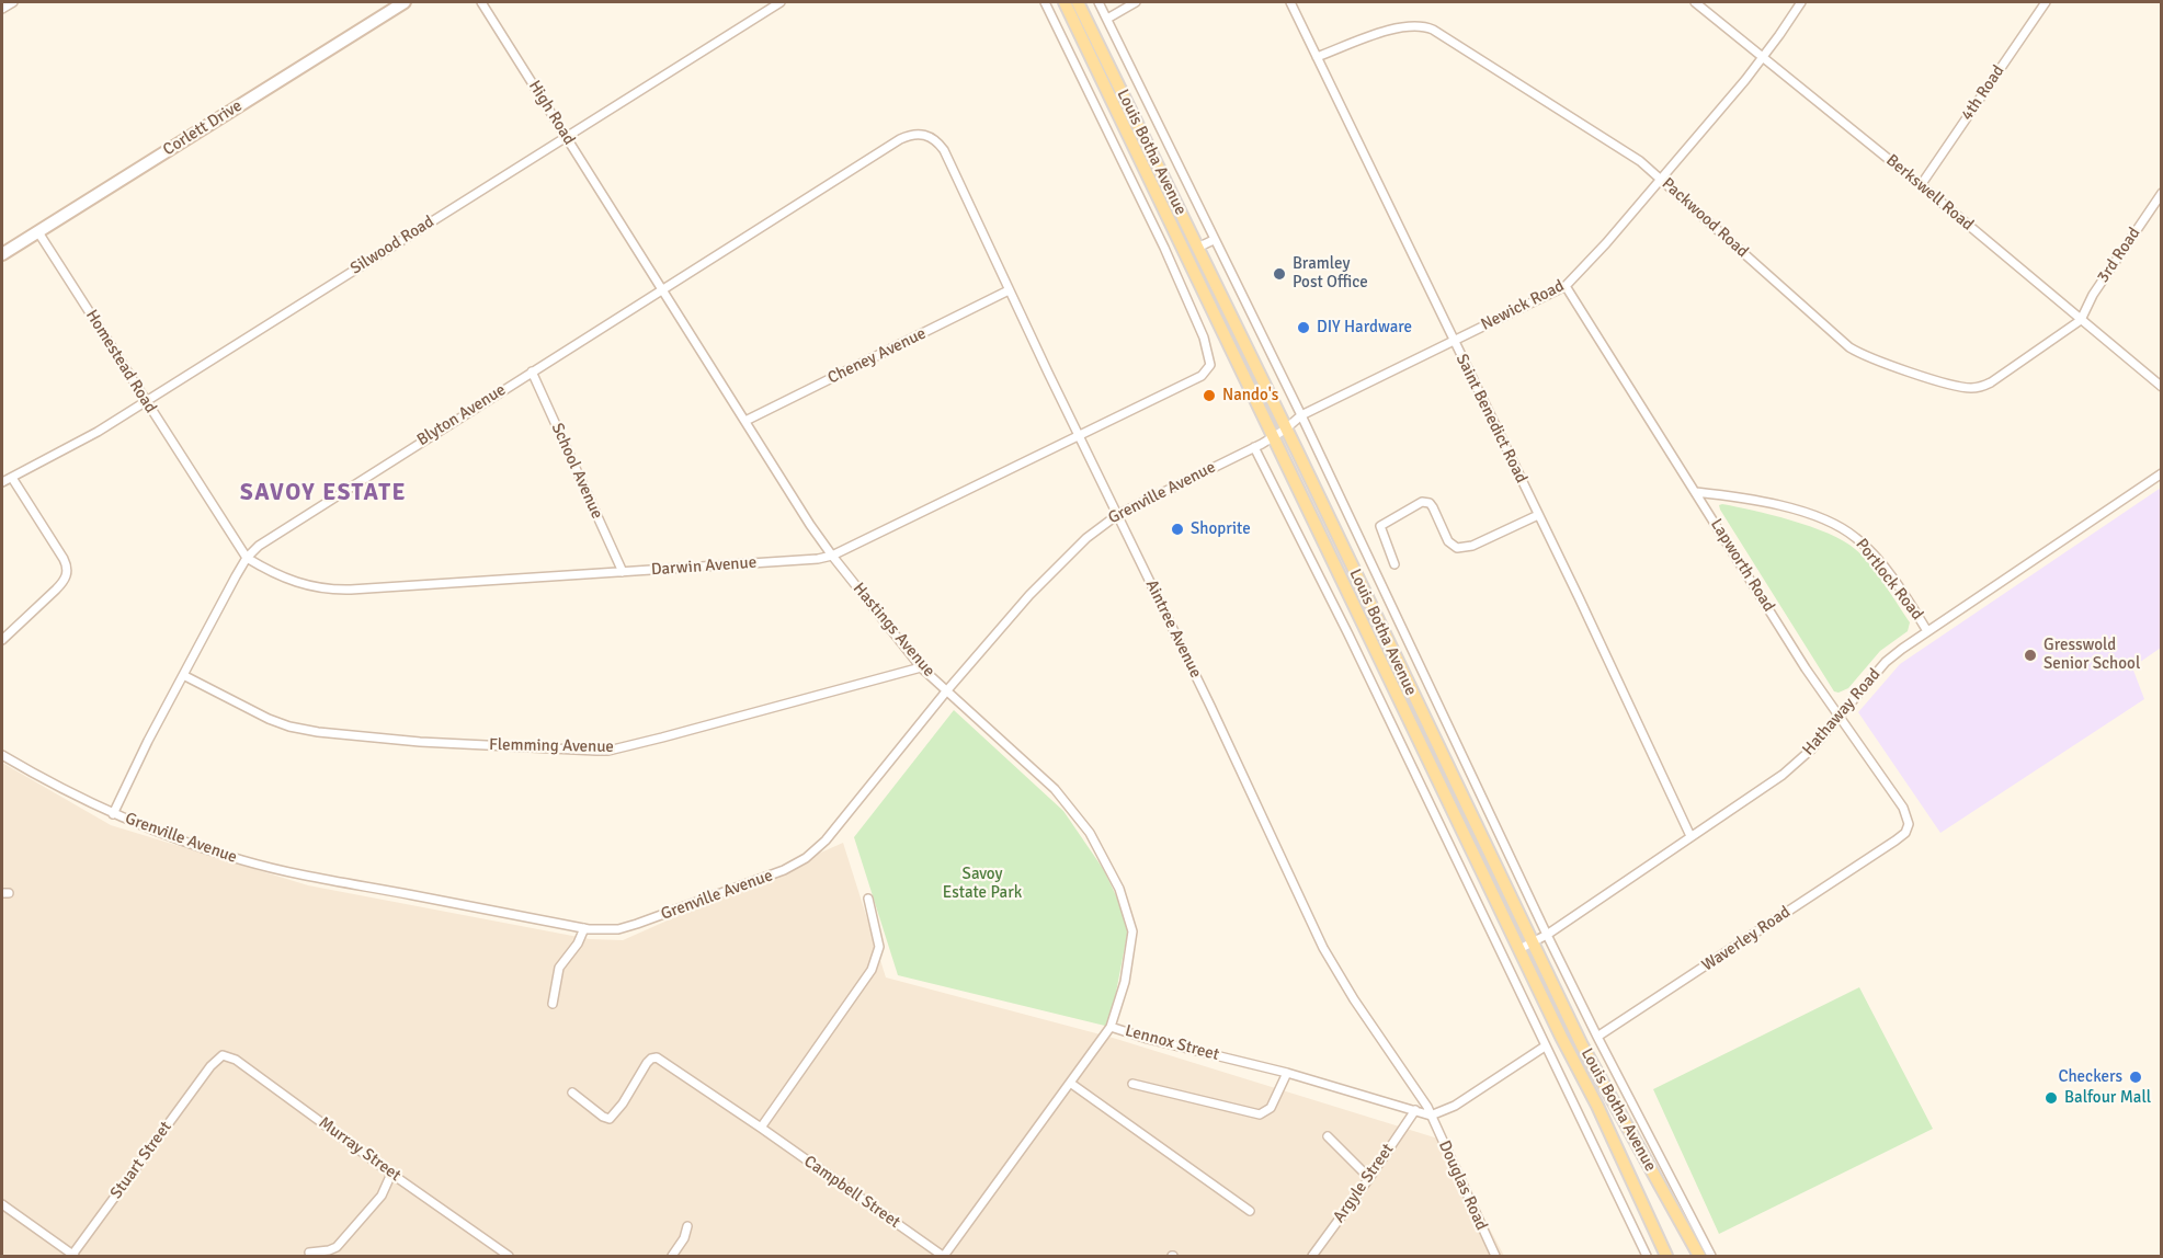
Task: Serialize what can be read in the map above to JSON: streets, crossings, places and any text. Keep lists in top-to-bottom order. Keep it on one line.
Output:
{"streets":{"main road":["Corlett Drive","Louis Botha Avenue"],"street":["4th Road","High Road","Berkswell Road","Packwood Road","Silwood Road","3rd Road","Newick Road","Cheney Avenue","Homestead Road","Blyton Avenue","Saint Benedict Road","School Avenue","Grenville Avenue","Lapworth Road","Darwin Avenue","Portlock Road","Aintree Avenue","Hastings Avenue","Hathaway Road","Flemming Avenue","Waverley Road","Lennox Street","Murray Street","Stuart Street","Argyle Street","Douglas Road","Campbell Street"]},"crossings":[["4th Road","Berkswell Road"],["High Road","Silwood Road"],["High Road","Hastings Avenue"],["Corlett Drive","Homestead Road"],["Louis Botha Avenue","Newick Road"],["Louis Botha Avenue","Grenville Avenue"],["Louis Botha Avenue","Darwin Avenue"],["Louis Botha Avenue","Hathaway Road"],["Louis Botha Avenue","Waverley Road"],["Berkswell Road","Packwood Road"],["Berkswell Road","3rd Road"],["Berkswell Road","Newick Road"],["Packwood Road","3rd Road"],["Packwood Road","Newick Road"],["Packwood Road","Saint Benedict Road"],["Silwood Road","Homestead Road"],["Newick Road","Saint Benedict Road"],["Newick Road","Grenville Avenue"],["Newick Road","Lapworth Road"],["Cheney Avenue","Aintree Avenue"],["Cheney Avenue","Hastings Avenue"],["Homestead Road","Darwin Avenue"],["Blyton Avenue","School Avenue"],["Blyton Avenue","Grenville Avenue"],["Blyton Avenue","Darwin Avenue"],["Blyton Avenue","Aintree Avenue"],["Blyton Avenue","Hastings Avenue"],["Blyton Avenue","Flemming Avenue"],["Saint Benedict Road","Hathaway Road"],["School Avenue","Darwin Avenue"],["Grenville Avenue","Aintree Avenue"],["Grenville Avenue","Hastings Avenue"],["Lapworth Road","Portlock Road"],["Lapworth Road","Hathaway Road"],["Lapworth Road","Waverley Road"],["Darwin Avenue","Aintree Avenue"],["Darwin Avenue","Hastings Avenue"],["Portlock Road","Hathaway Road"],["Aintree Avenue","Lennox Street"],["Aintree Avenue","Douglas Road"],["Hastings Avenue","Flemming Avenue"],["Hastings Avenue","Lennox Street"],["Lennox Street","Argyle Street"],["Lennox Street","Douglas Road"],["Lennox Street","Campbell Street"],["Murray Street","Stuart Street"]],"districts":["SAVOY ESTATE"],"parks":["Savoy Estate Park"],"places":["Bramley Post Office","DIY Hardware","Nando's","Shoprite","Gresswold Senior School","Checkers","Balfour Mall"]}
